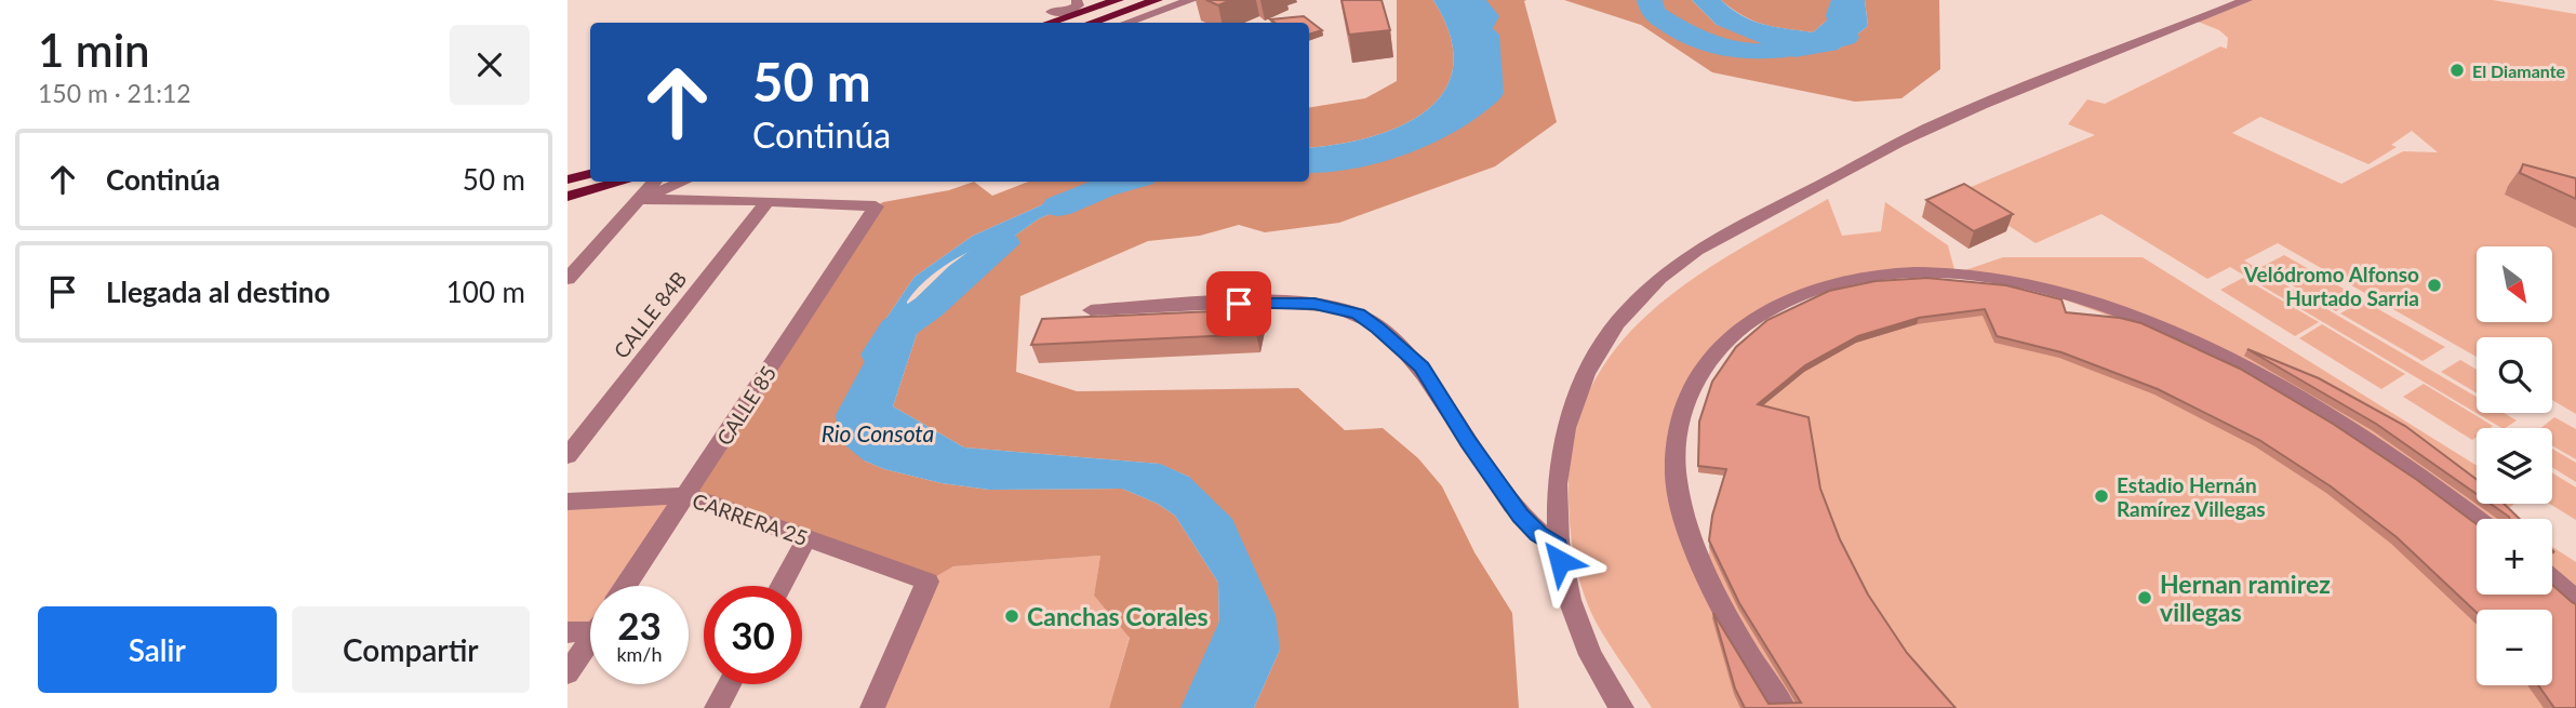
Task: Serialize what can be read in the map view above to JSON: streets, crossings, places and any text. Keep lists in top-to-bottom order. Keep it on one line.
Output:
{"streets":{"street":["CALLE 84B","CALLE 85","CARRERA 25"]},"crossings":[["CALLE 84B","CALLE 85"],["CALLE 85","CARRERA 25"]],"water":["Rio Consota"],"places":["El Diamante","Velódromo Alfonso Hurtado Sarria","Estadio Hernán Ramírez Villegas","Hernan ramirez villegas","Canchas Corales"],"north":"bottom right","page":{"heading":["1 min","150 m · 21:12"],"turn":["50 m","Continúa"],"list":[{"name":"Continúa","value":"50 m"},{"name":"Llegada al destino","value":"100 m"}],"map_buttons":["+","−"],"speed":"23 km/h","limit":"30","buttons":["Salir","Compartir"]}}
